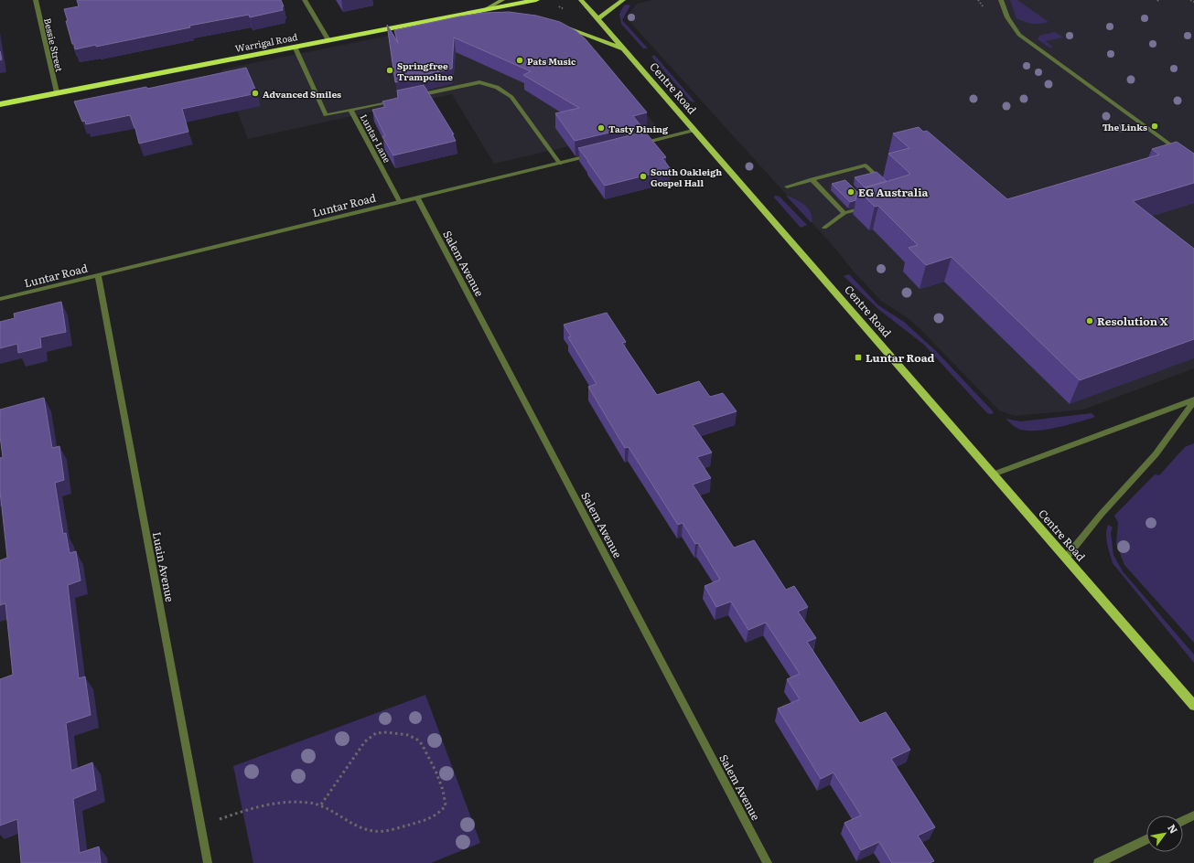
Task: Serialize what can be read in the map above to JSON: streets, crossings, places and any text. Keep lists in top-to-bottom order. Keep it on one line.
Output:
{"streets":{"highway":["Warrigal Road"],"main road":["Centre Road"],"street":["Bessie Street","Luntar Lane","Luntar Road","Salem Avenue","Luain Avenue"]},"crossings":[["Warrigal Road","Bessie Street"],["Luntar Lane","Luntar Road"],["Luntar Road","Salem Avenue"],["Luntar Road","Luain Avenue"]],"places":{"other":["Pats Music","Springfree Trampoline","Advanced Smiles","The Links","Tasty Dining","South Oakleigh Gospel Hall","EG Australia","Resolution X"],"transit":["Luntar Road"]},"north":"top right"}
